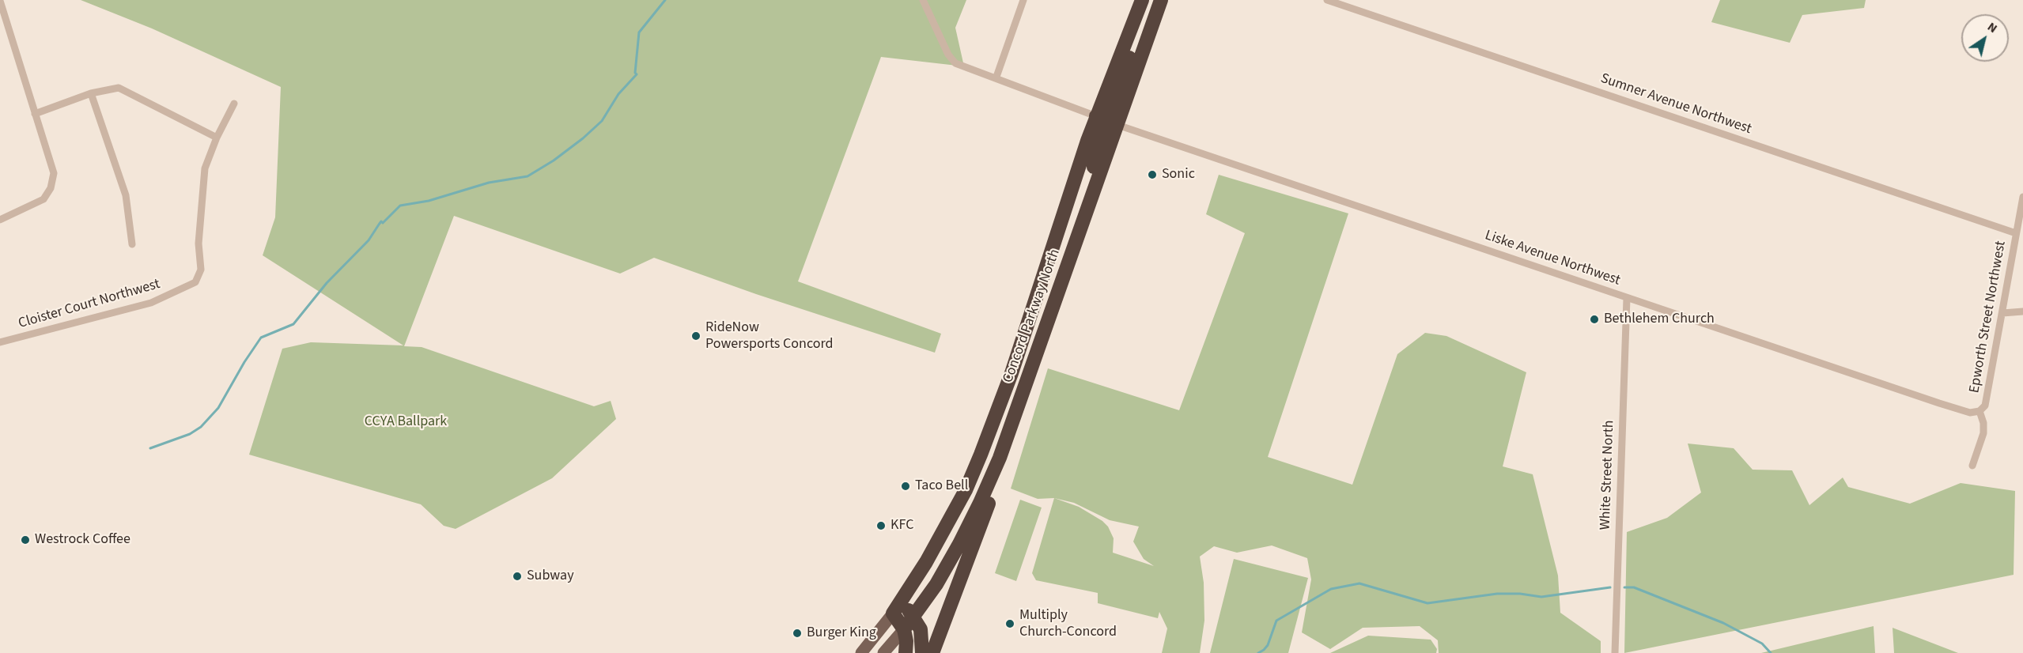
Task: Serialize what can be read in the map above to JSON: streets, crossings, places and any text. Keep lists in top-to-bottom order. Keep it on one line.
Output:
{"streets":{"highway":["Concord Parkway North"],"street":["Sumner Avenue Northwest","Liske Avenue Northwest","Cloister Court Northwest","Epworth Street Northwest","White Street North"]},"crossings":[["Sumner Avenue Northwest","Epworth Street Northwest"],["Liske Avenue Northwest","Concord Parkway North"],["Liske Avenue Northwest","Epworth Street Northwest"],["Liske Avenue Northwest","White Street North"]],"parks":["CCYA Ballpark"],"places":["Sonic","Bethlehem Church","RideNow Powersports Concord","Taco Bell","KFC","Westrock Coffee","Subway","Multiply Church-Concord","Burger King"],"north":"top right"}
